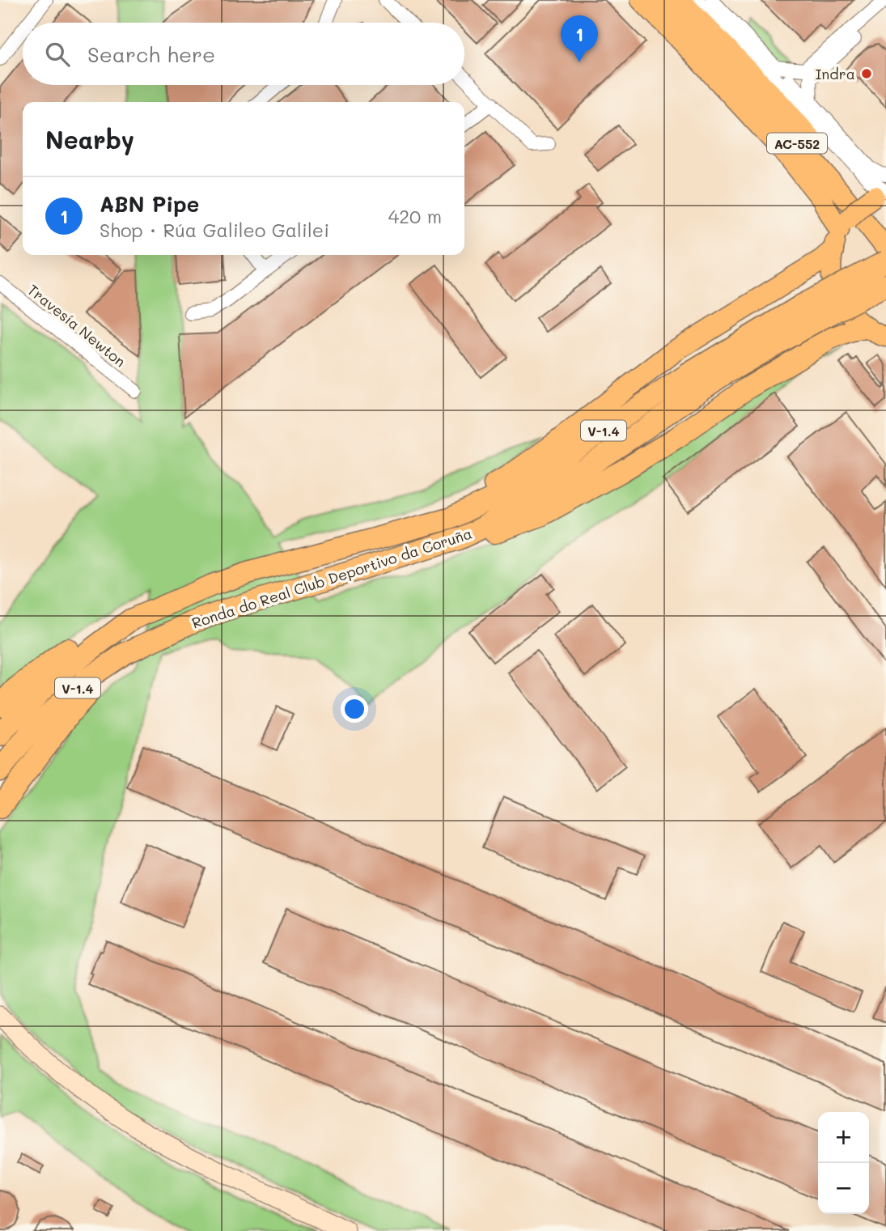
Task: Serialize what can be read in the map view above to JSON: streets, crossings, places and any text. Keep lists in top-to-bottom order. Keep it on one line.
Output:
{"streets":{"highway":["V-1.4","Ronda do Real Club Deportivo da Coruña"],"main road":["AC-552"],"street":["Travesía Newton"]},"places":["Indra"],"page":{"pins":"1","search":"Search here","heading":"Nearby","list":[{"mark":"1","name":"ABN Pipe","note":"Shop · Rúa Galileo Galilei","value":"420 m"}],"map_buttons":["+","−"]}}
